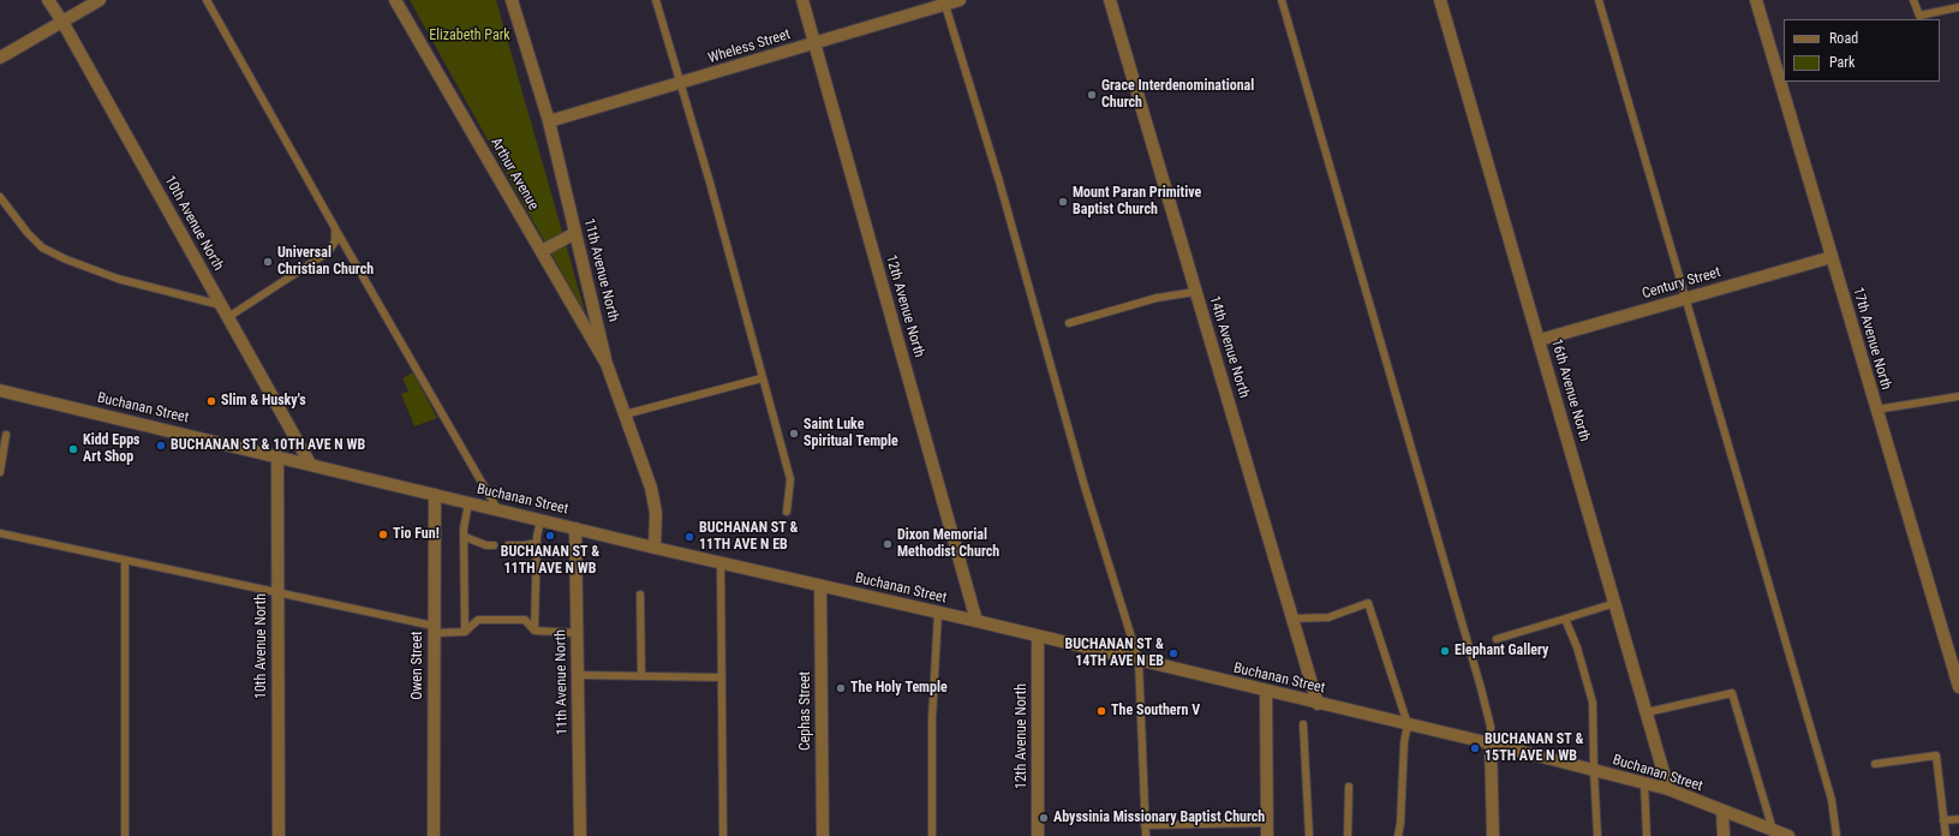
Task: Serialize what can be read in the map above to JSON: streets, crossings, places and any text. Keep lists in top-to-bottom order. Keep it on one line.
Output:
{"streets":{"street":["Wheless Street","Arthur Avenue","10th Avenue North","11th Avenue North","Century Street","12th Avenue North","17th Avenue North","14th Avenue North","16th Avenue North","Buchanan Street","Owen Street","Cephas Street"]},"crossings":[["Wheless Street","11th Avenue North"],["Wheless Street","12th Avenue North"],["Arthur Avenue","11th Avenue North"],["10th Avenue North","Buchanan Street"],["11th Avenue North","Buchanan Street"],["Century Street","17th Avenue North"],["Century Street","16th Avenue North"],["12th Avenue North","Buchanan Street"],["14th Avenue North","Buchanan Street"],["16th Avenue North","Buchanan Street"],["Buchanan Street","Owen Street"],["Buchanan Street","Cephas Street"]],"parks":["Elizabeth Park"],"places":["Grace Interdenominational Church","Mount Paran Primitive Baptist Church","Universal Christian Church","Slim & Husky's","Saint Luke Spiritual Temple","BUCHANAN ST & 10TH AVE N WB","Kidd Epps Art Shop","Tio Fun!","BUCHANAN ST & 11TH AVE N WB","BUCHANAN ST & 11TH AVE N EB","Dixon Memorial Methodist Church","Elephant Gallery","BUCHANAN ST & 14TH AVE N EB","The Holy Temple","The Southern V","BUCHANAN ST & 15TH AVE N WB","Abyssinia Missionary Baptist Church"],"legend":["Road","Park"]}
